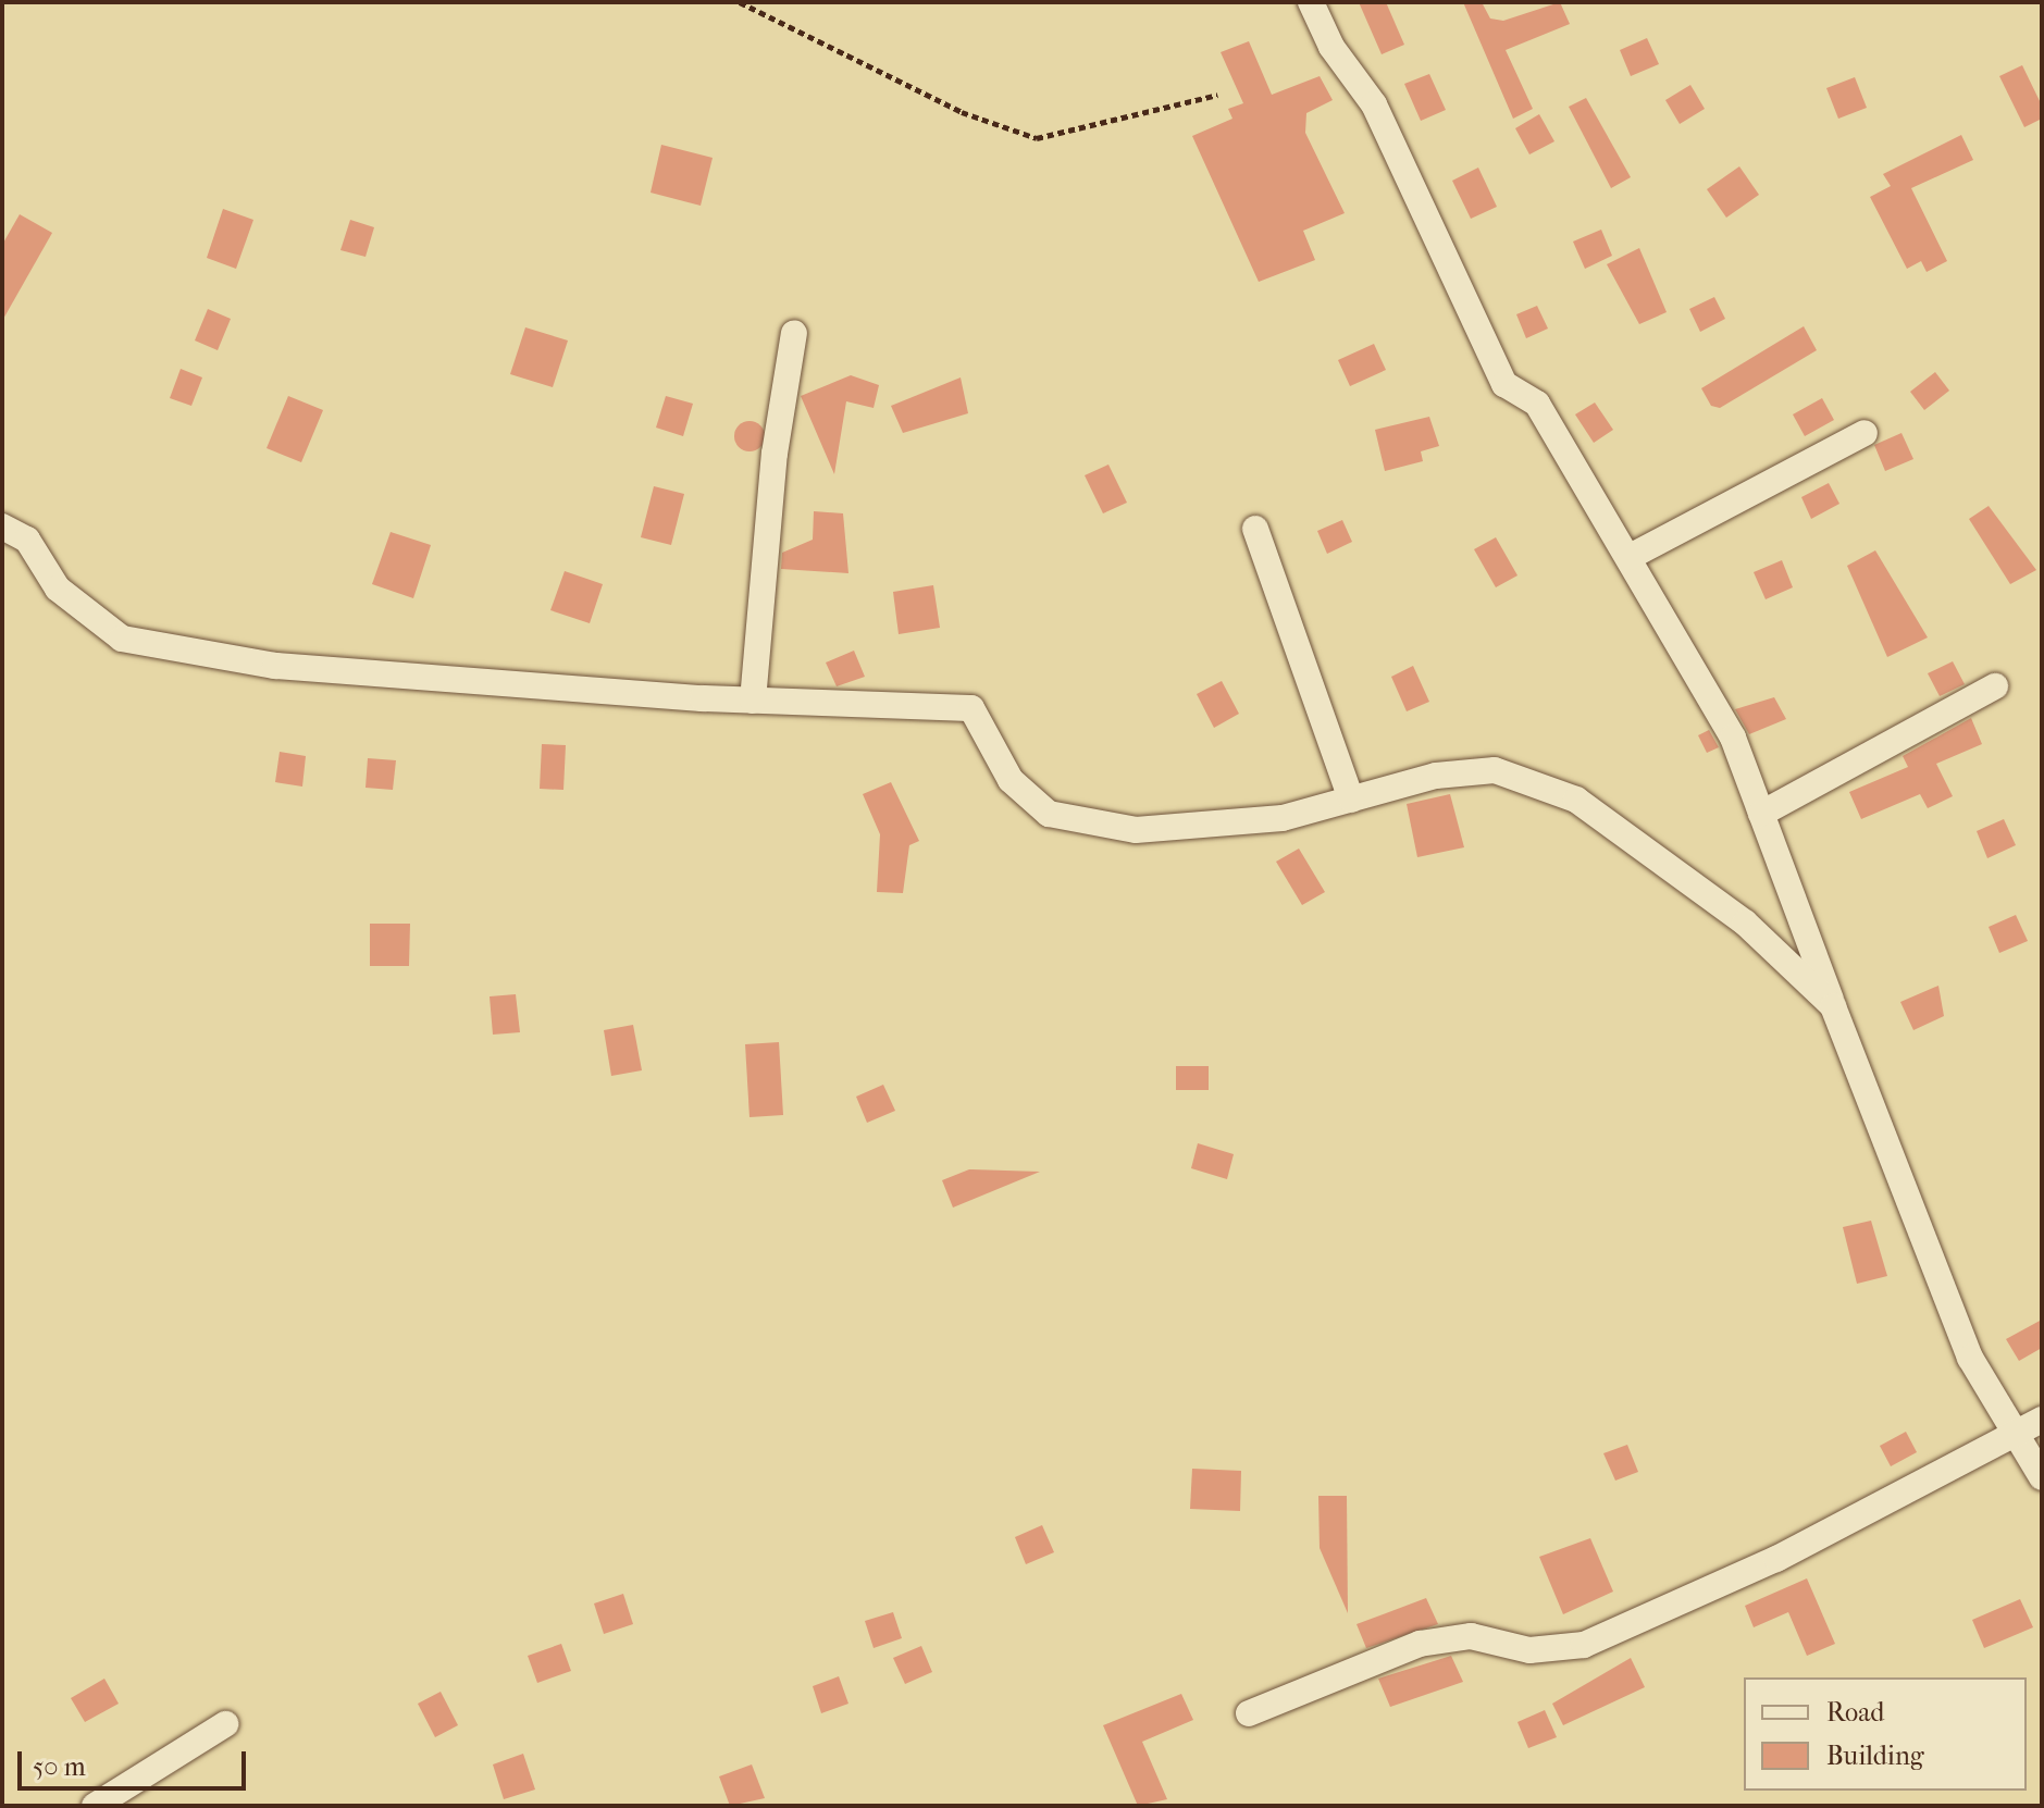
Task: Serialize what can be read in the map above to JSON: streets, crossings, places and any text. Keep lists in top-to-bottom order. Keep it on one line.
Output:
{"legend":["Road","Building"],"scale_bar":"50 m"}
